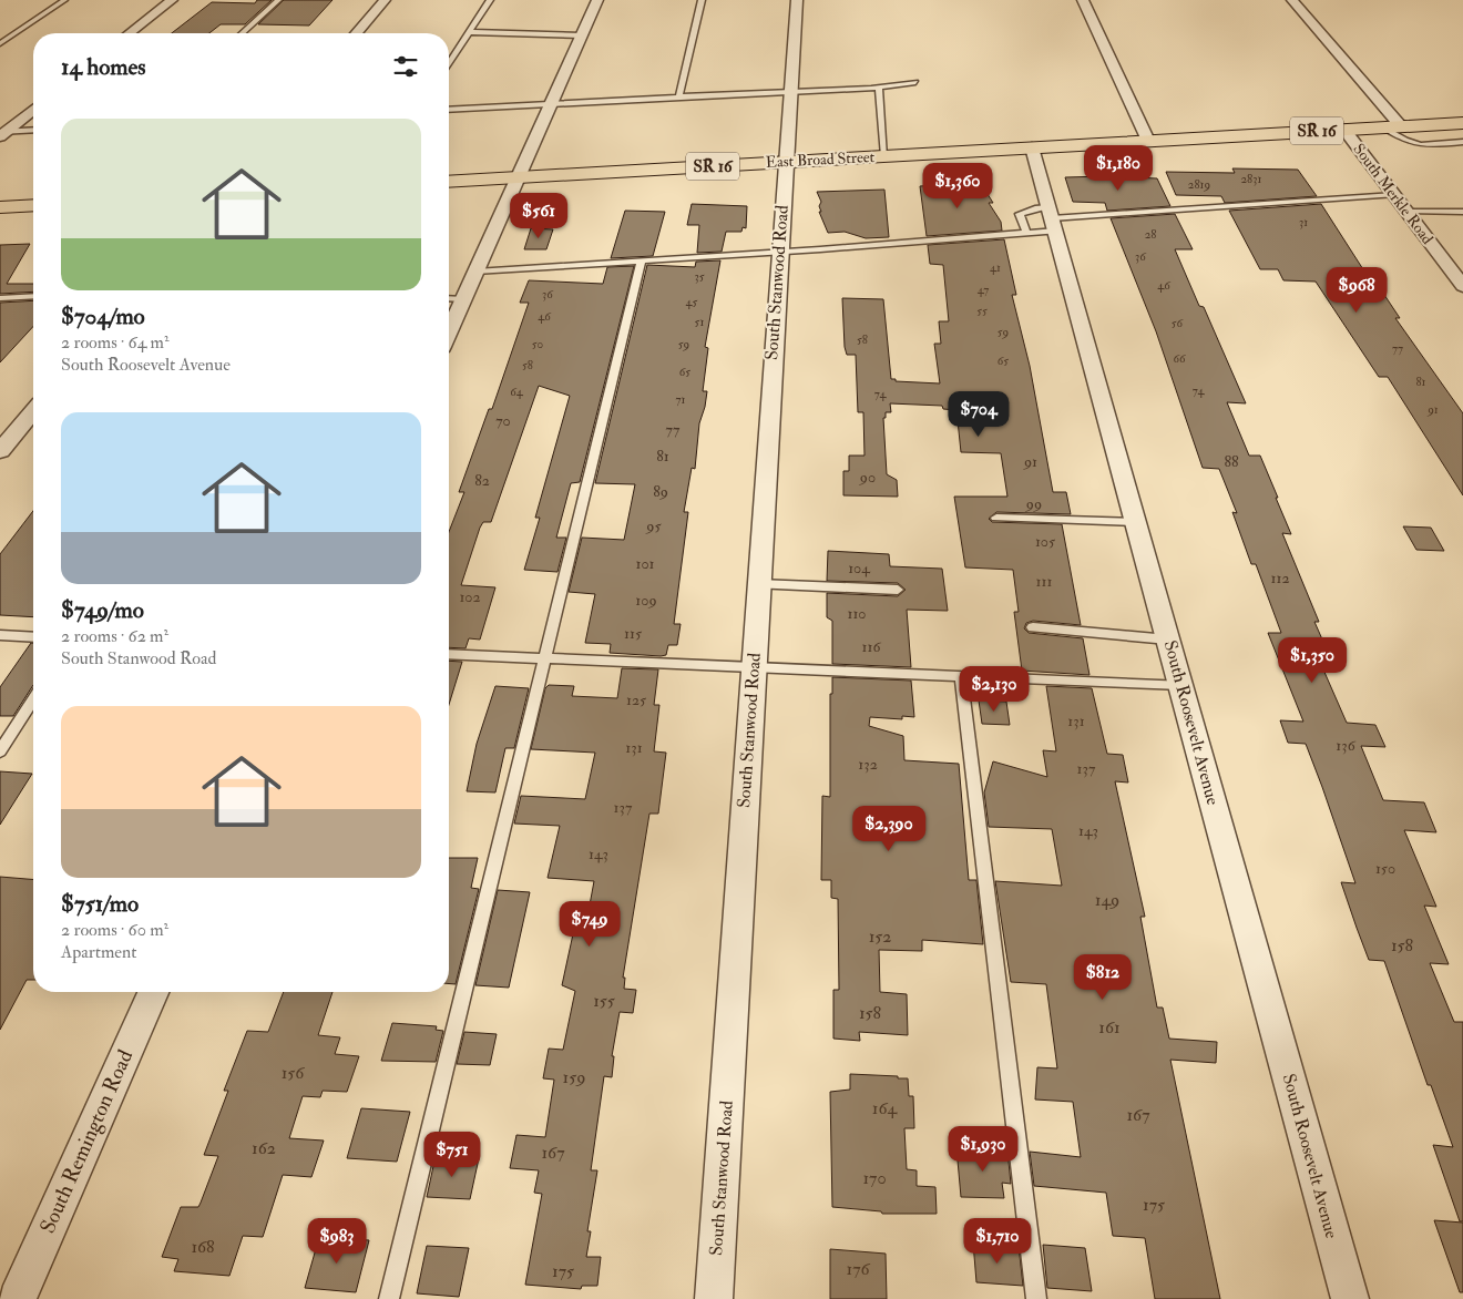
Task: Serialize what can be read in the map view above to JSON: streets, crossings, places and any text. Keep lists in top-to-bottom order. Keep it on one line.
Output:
{"streets":{"main road":["SR 16","East Broad Street"],"street":["South Merkle Road","South Stanwood Road","South Roosevelt Avenue","South Remington Road"]},"crossings":[["East Broad Street","South Merkle Road"],["East Broad Street","South Stanwood Road"],["East Broad Street","South Roosevelt Avenue"]],"house_numbers":["2831","2819","31","28","36","41","35","46","47","36","45","55","46","51","56","59","58","50","59","77","66","65","58","65","81","74","64","74","71","91","70","77","81","91","88","90","82","89","99","95","105","101","104","112","111","102","109","110","115","116","125","131","136","131","132","137","137","143","143","150","149","152","158","155","158","161","156","159","164","167","162","167","170","175","168","176","175"],"page":{"heading":"14 homes","list":[{"name":"$704/mo","note":"2 rooms · 64 m² · South Roosevelt Avenue"},{"name":"$749/mo","note":"2 rooms · 62 m² · South Stanwood Road"},{"name":"$751/mo","note":"2 rooms · 60 m² · Apartment"}],"price":["$1,180","$1,360","$561","$968","$704","$1,350","$2,130","$2,390","$749","$812","$1,930","$751","$983","$1,710"]}}
